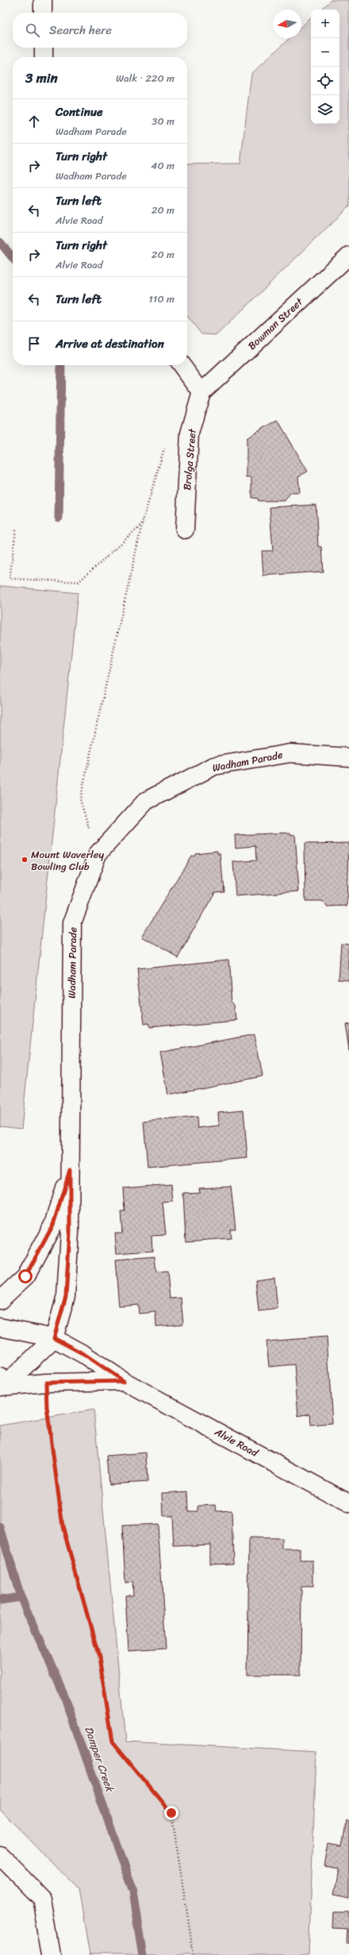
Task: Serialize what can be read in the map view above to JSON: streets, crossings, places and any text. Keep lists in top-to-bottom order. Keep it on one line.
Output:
{"streets":{"street":["Bowman Street","Brolga Street","Wadham Parade","Alvie Road"]},"crossings":[["Bowman Street","Brolga Street"],["Wadham Parade","Alvie Road"]],"water":["Damper Creek"],"places":["Mount Waverley Bowling Club"],"north":"left","page":{"map_buttons":["+","−"],"search":"Search here","heading":["3 min","Walk · 220 m"],"list":[["Continue","Wadham Parade","30 m"],["Turn right","Wadham Parade","40 m"],["Turn left","Alvie Road","20 m"],["Turn right","Alvie Road","20 m"],["Turn left","110 m"],"Arrive at destination"]}}
